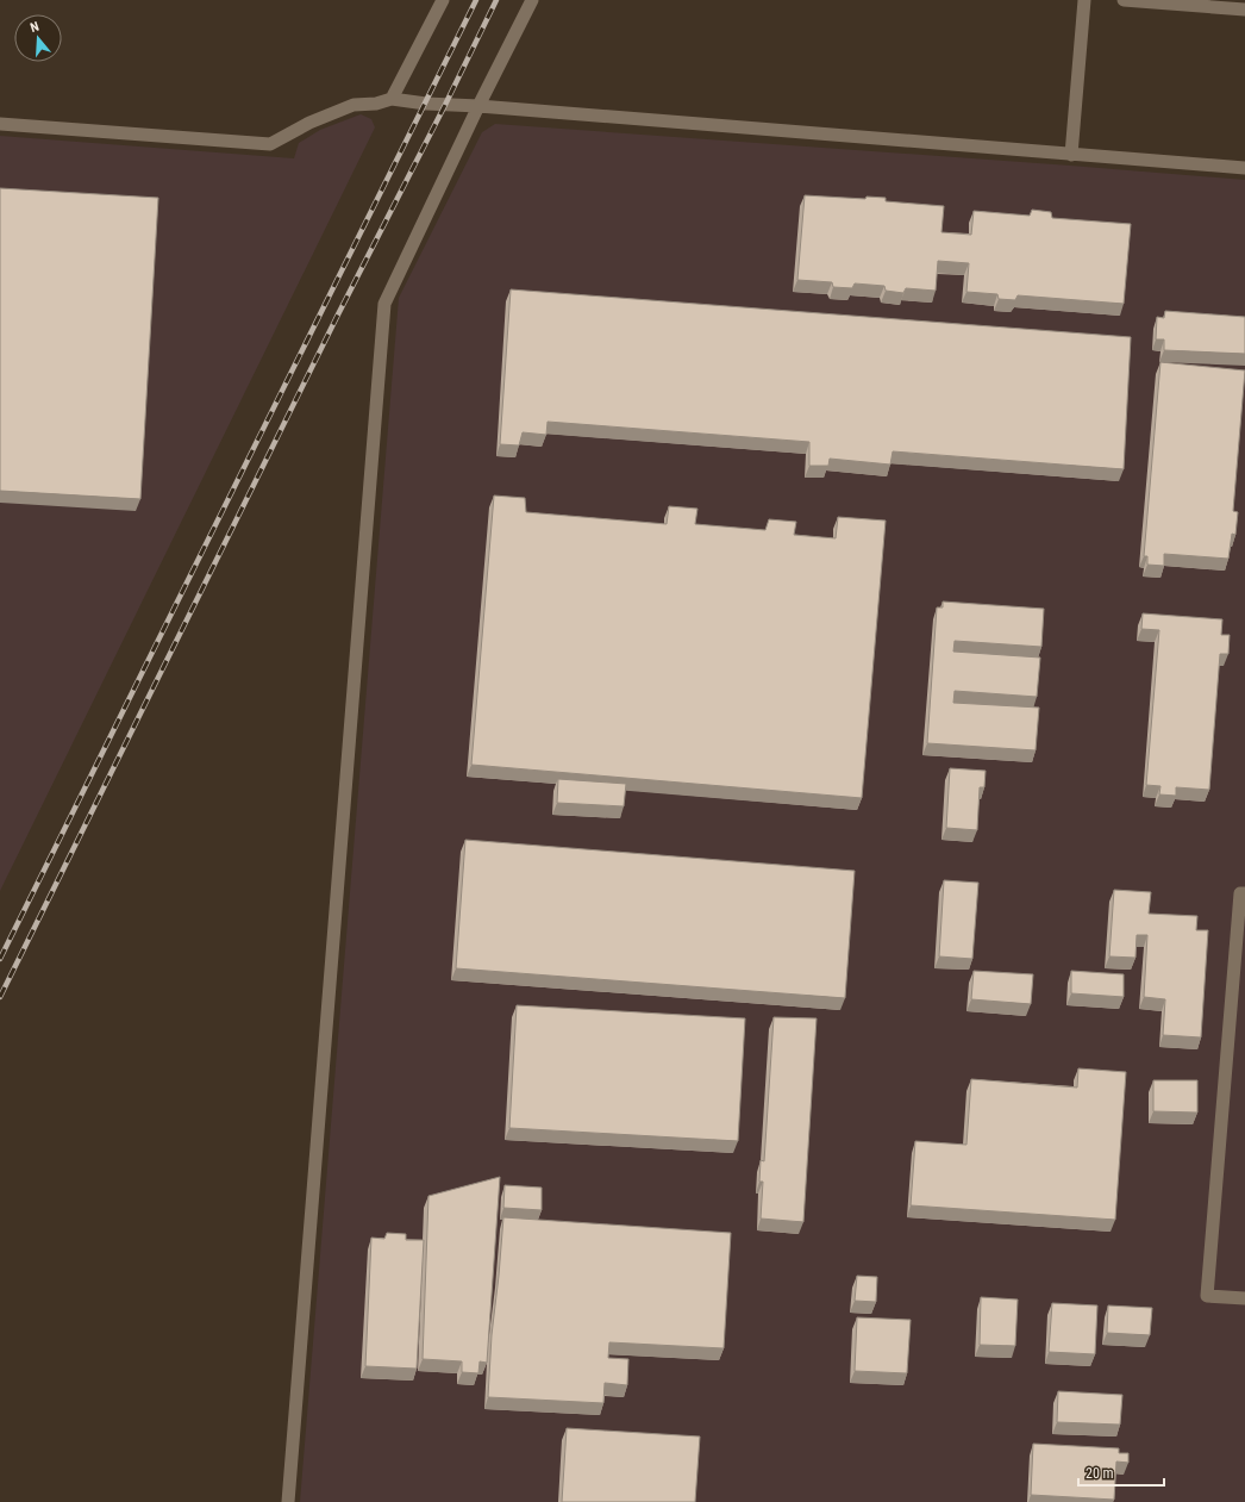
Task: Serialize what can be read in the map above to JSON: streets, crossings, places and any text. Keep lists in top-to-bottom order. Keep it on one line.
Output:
{"scale_bar":"20 m","north":"top"}
